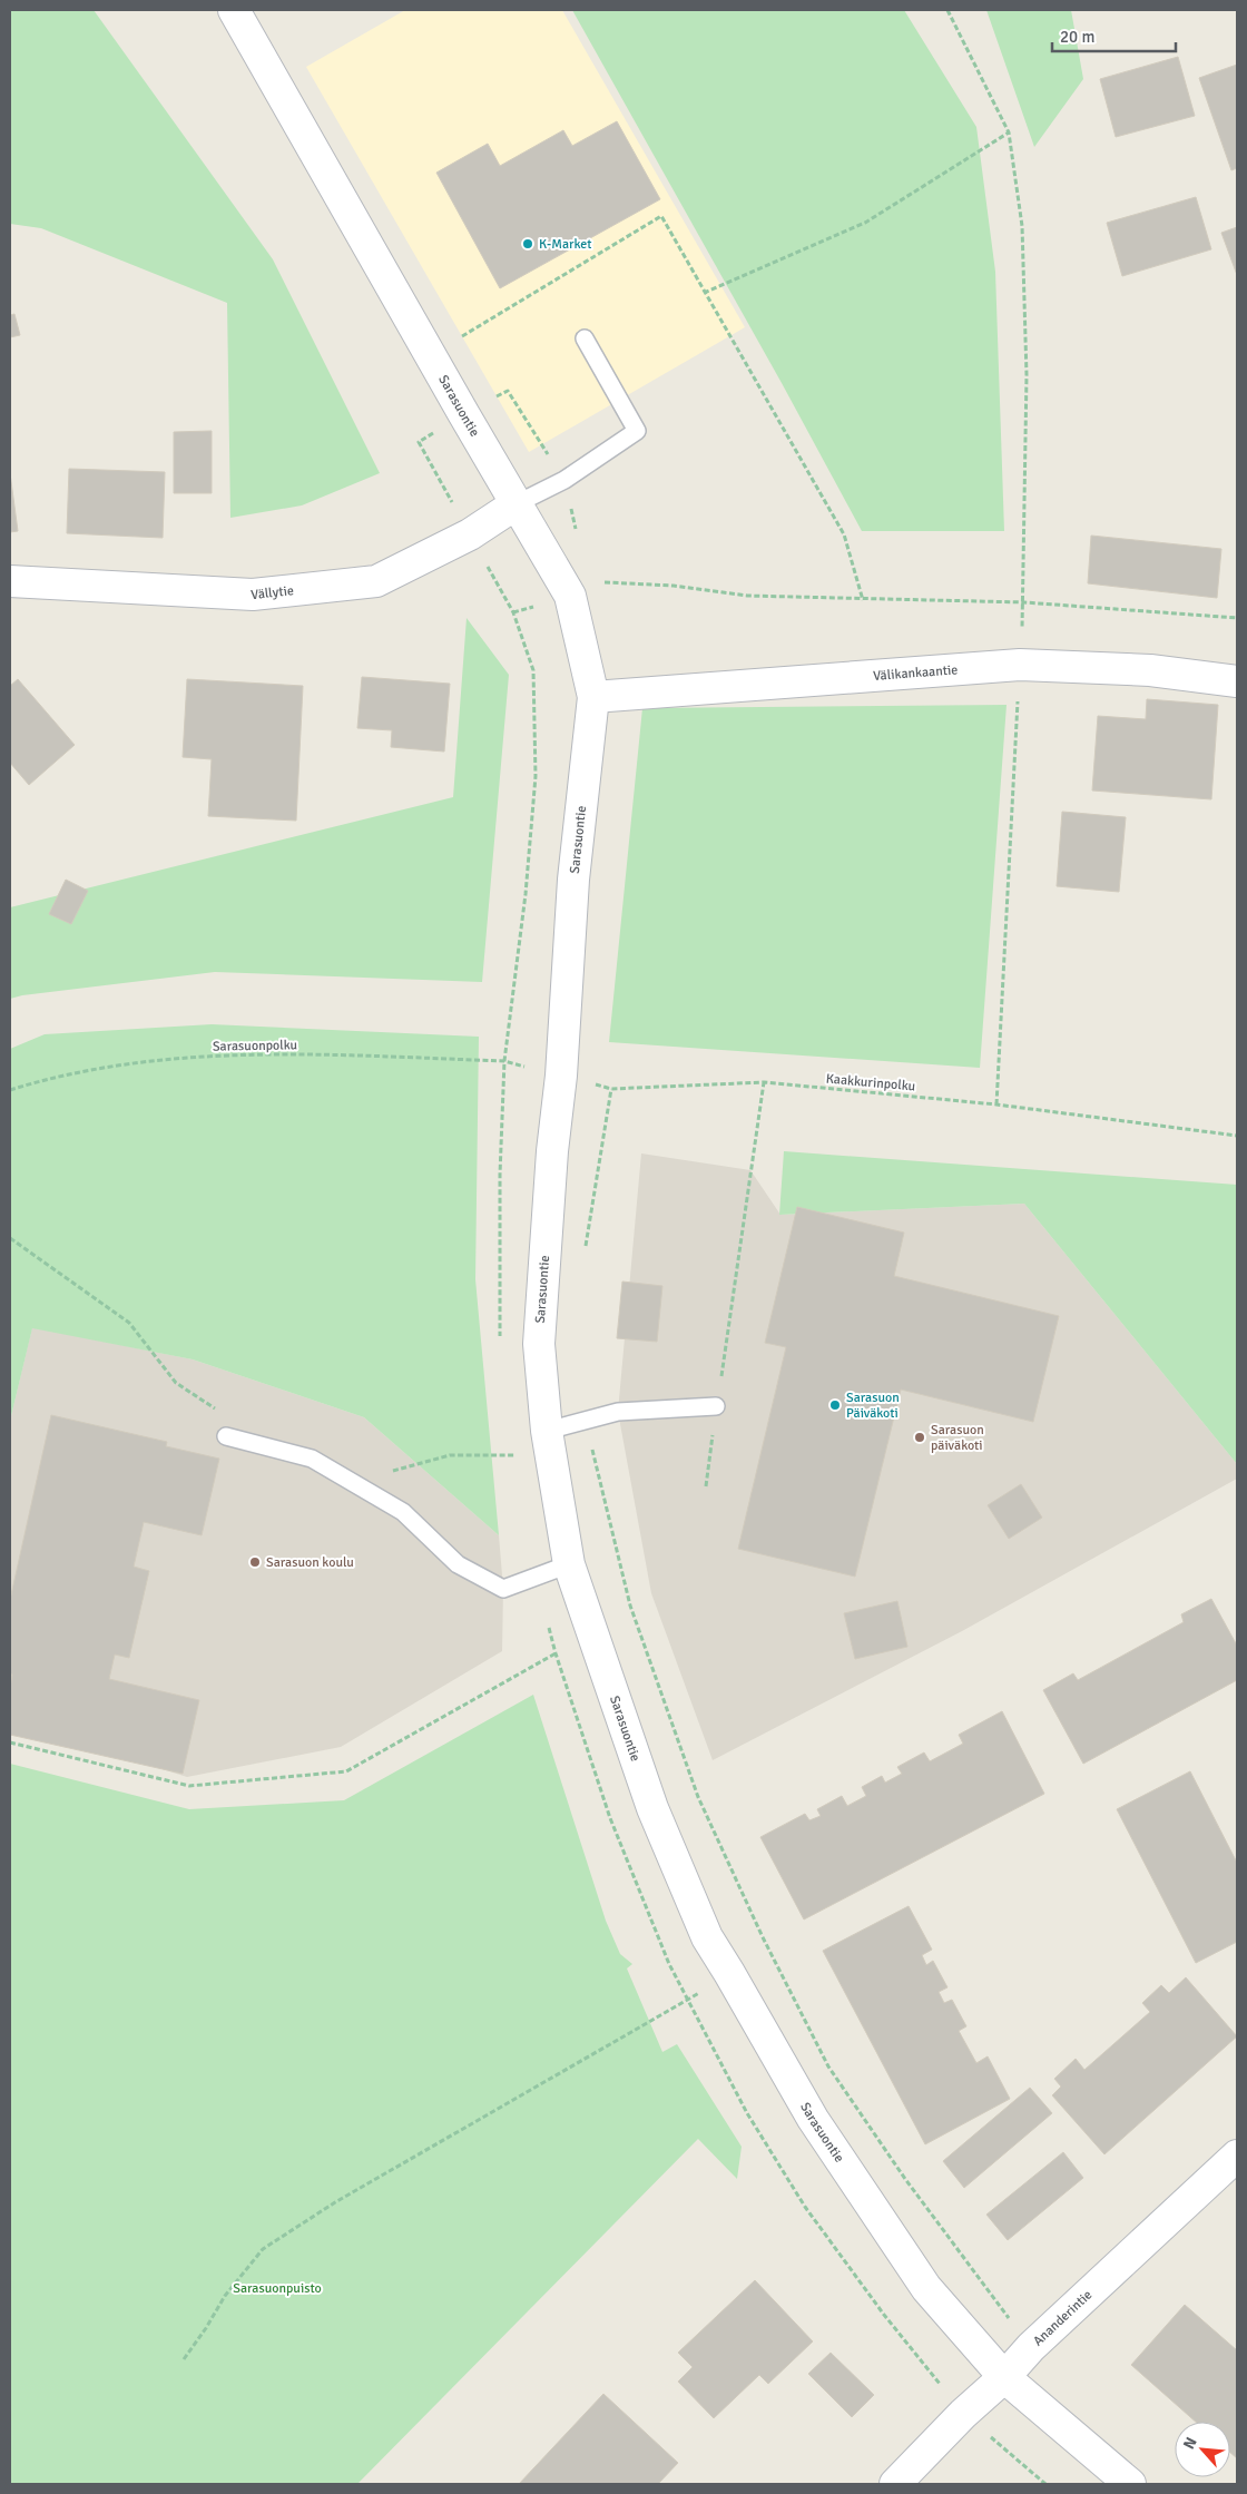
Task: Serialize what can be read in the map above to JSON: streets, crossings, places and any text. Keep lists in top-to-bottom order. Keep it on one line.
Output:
{"streets":{"street":["Sarasuontie","Vällytie","Välikankaantie","Ananderintie"],"path":["Sarasuonpolku","Kaakkurinpolku"]},"crossings":[["Sarasuontie","Vällytie"],["Sarasuontie","Välikankaantie"],["Sarasuontie","Kaakkurinpolku"],["Sarasuontie","Ananderintie"],["Sarasuonpolku","Kaakkurinpolku"]],"parks":["Sarasuonpuisto"],"places":["K-Market","Sarasuon Päiväkoti","Sarasuon päiväkoti","Sarasuon koulu"],"scale_bar":"20 m","north":"top left"}
